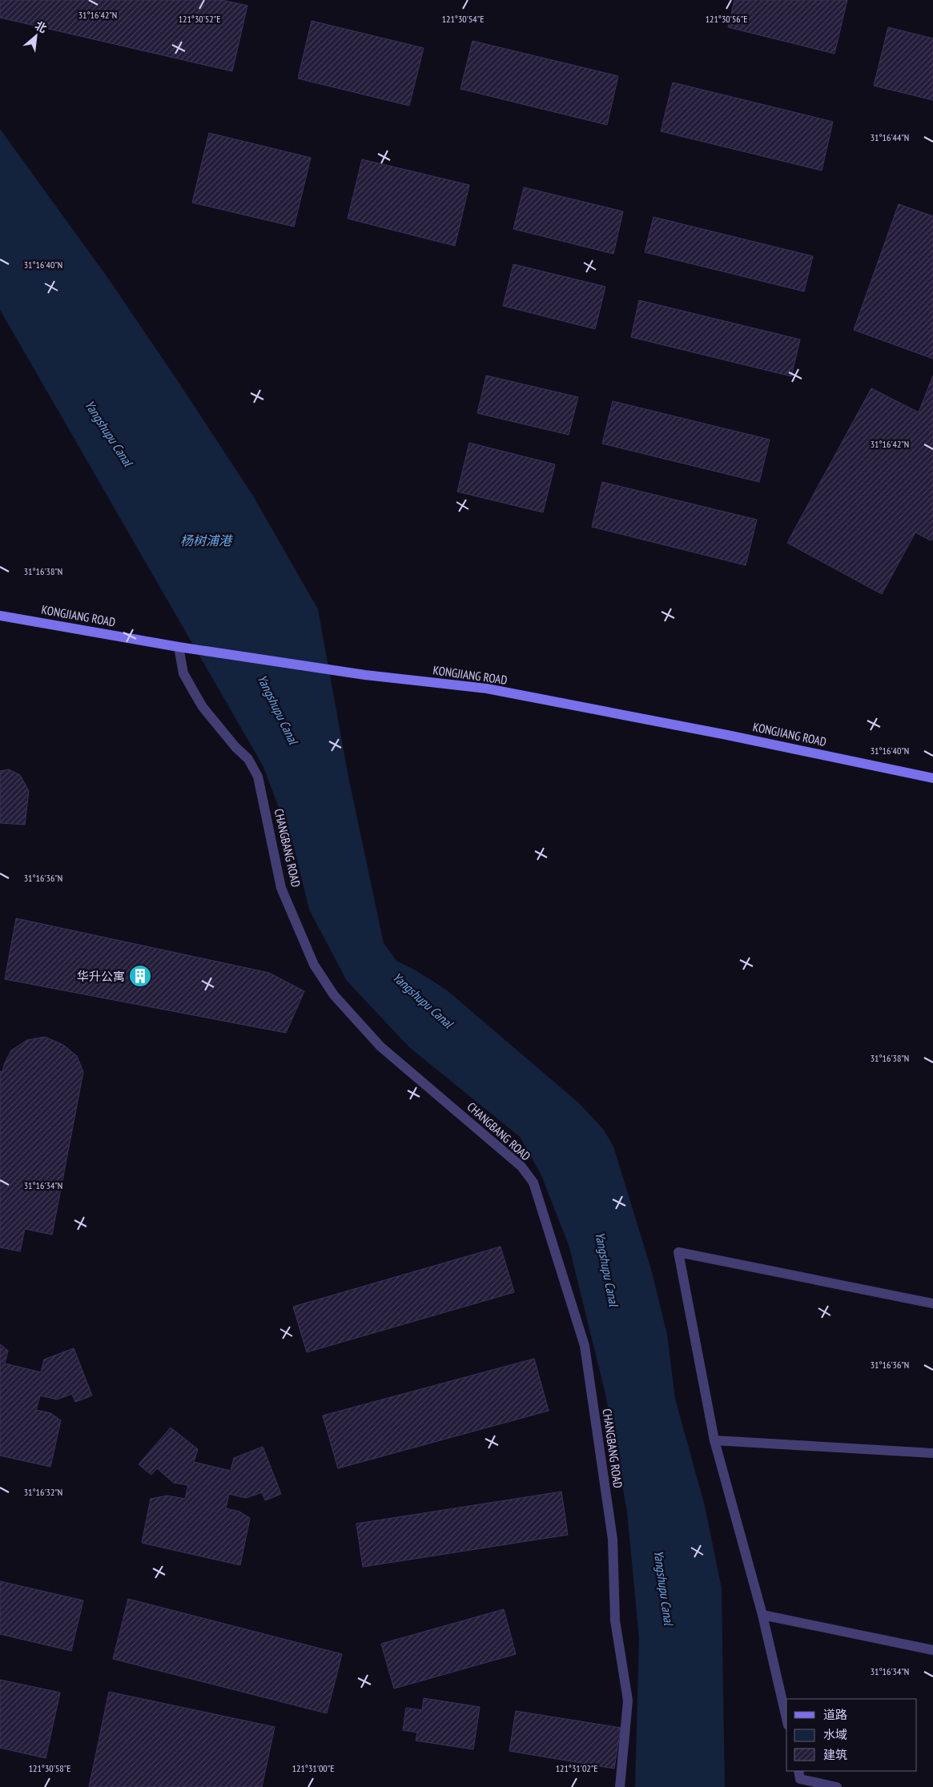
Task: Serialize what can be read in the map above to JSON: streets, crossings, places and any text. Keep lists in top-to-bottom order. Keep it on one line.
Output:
{"streets":{"main road":["KONGJIANG ROAD"],"street":["CHANGBANG ROAD"]},"crossings":[["KONGJIANG ROAD","CHANGBANG ROAD"]],"water":["Yangshupu Canal","杨树浦港"],"places":{"building":["华升公寓"]},"legend":["道路","水域","建筑"],"north":"top right","coordinates":["31°16'42\"N","121°30'52\"E","121°30'54\"E","121°30'56\"E","31°16'44\"N","31°16'40\"N","31°16'38\"N","31°16'36\"N","31°16'34\"N","31°16'32\"N","121°30'58\"E","121°31'00\"E","121°31'02\"E"]}
